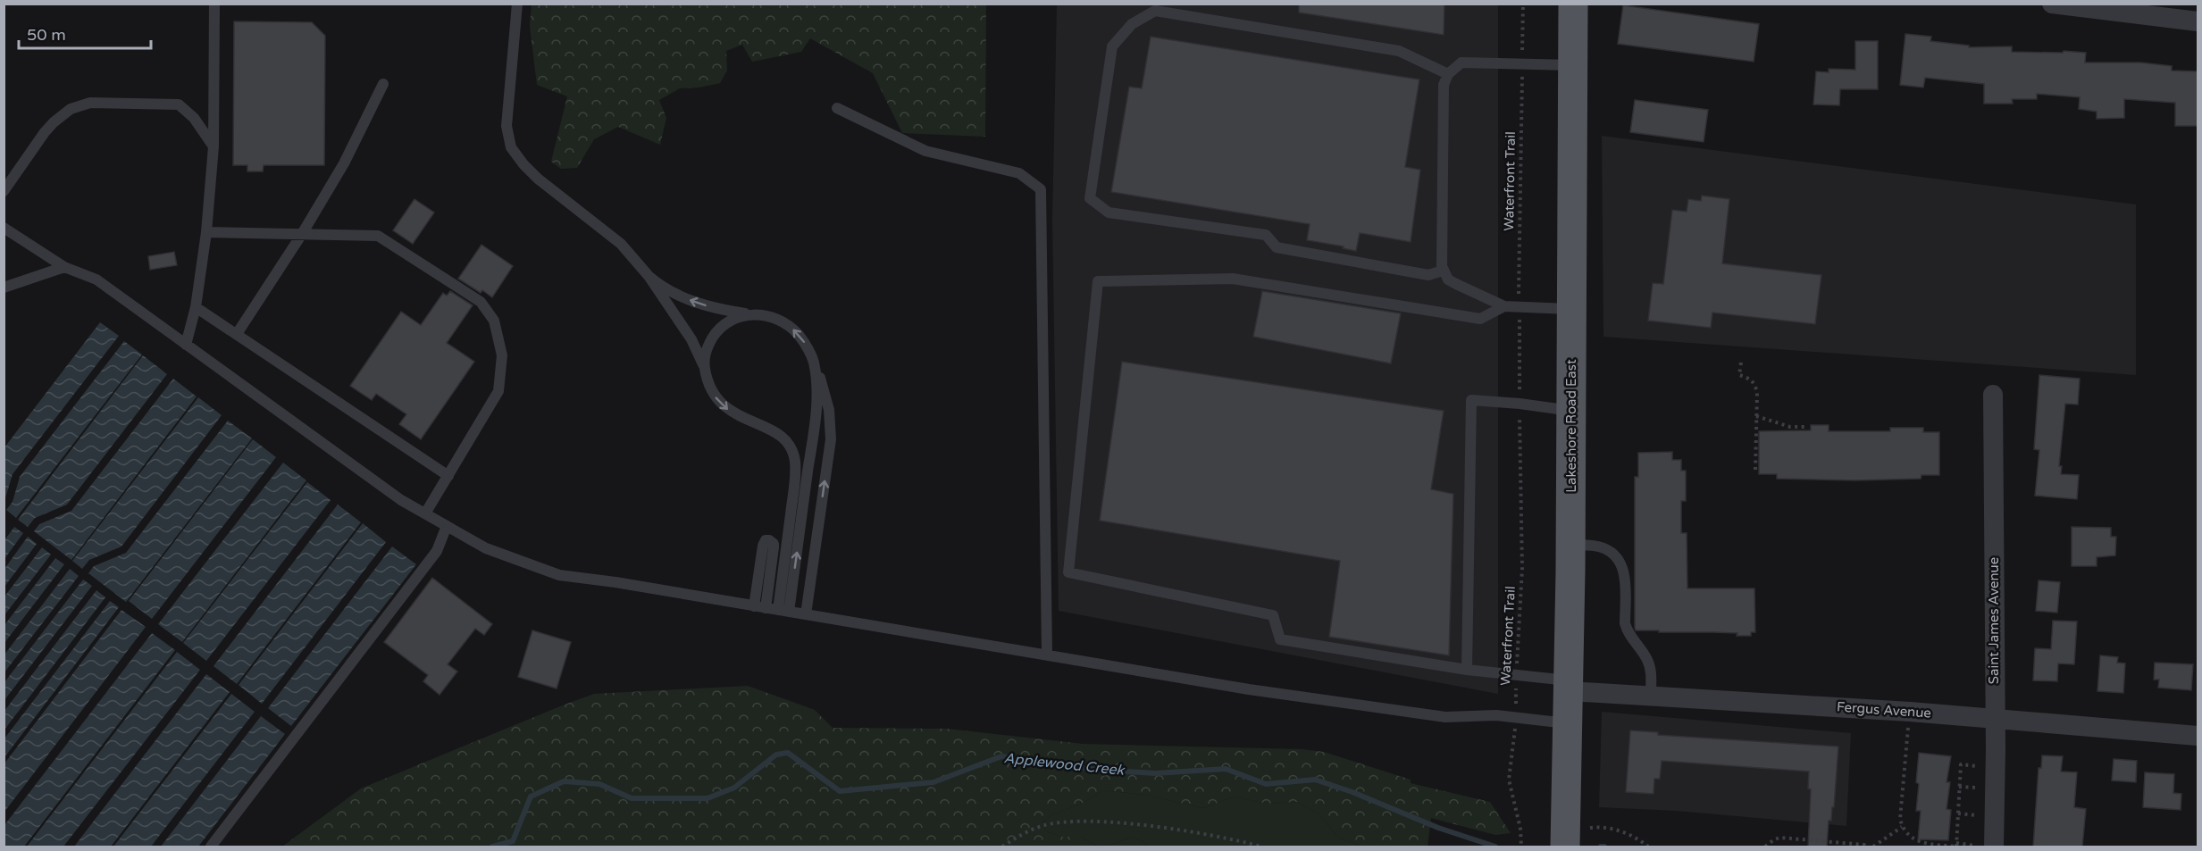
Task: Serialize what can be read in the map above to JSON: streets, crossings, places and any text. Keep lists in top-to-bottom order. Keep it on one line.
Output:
{"streets":{"main road":["Lakeshore Road East"],"street":["Saint James Avenue","Fergus Avenue"],"path":["Waterfront Trail"]},"crossings":[["Lakeshore Road East","Fergus Avenue"],["Saint James Avenue","Fergus Avenue"]],"water":["Applewood Creek"],"scale_bar":"50 m"}
